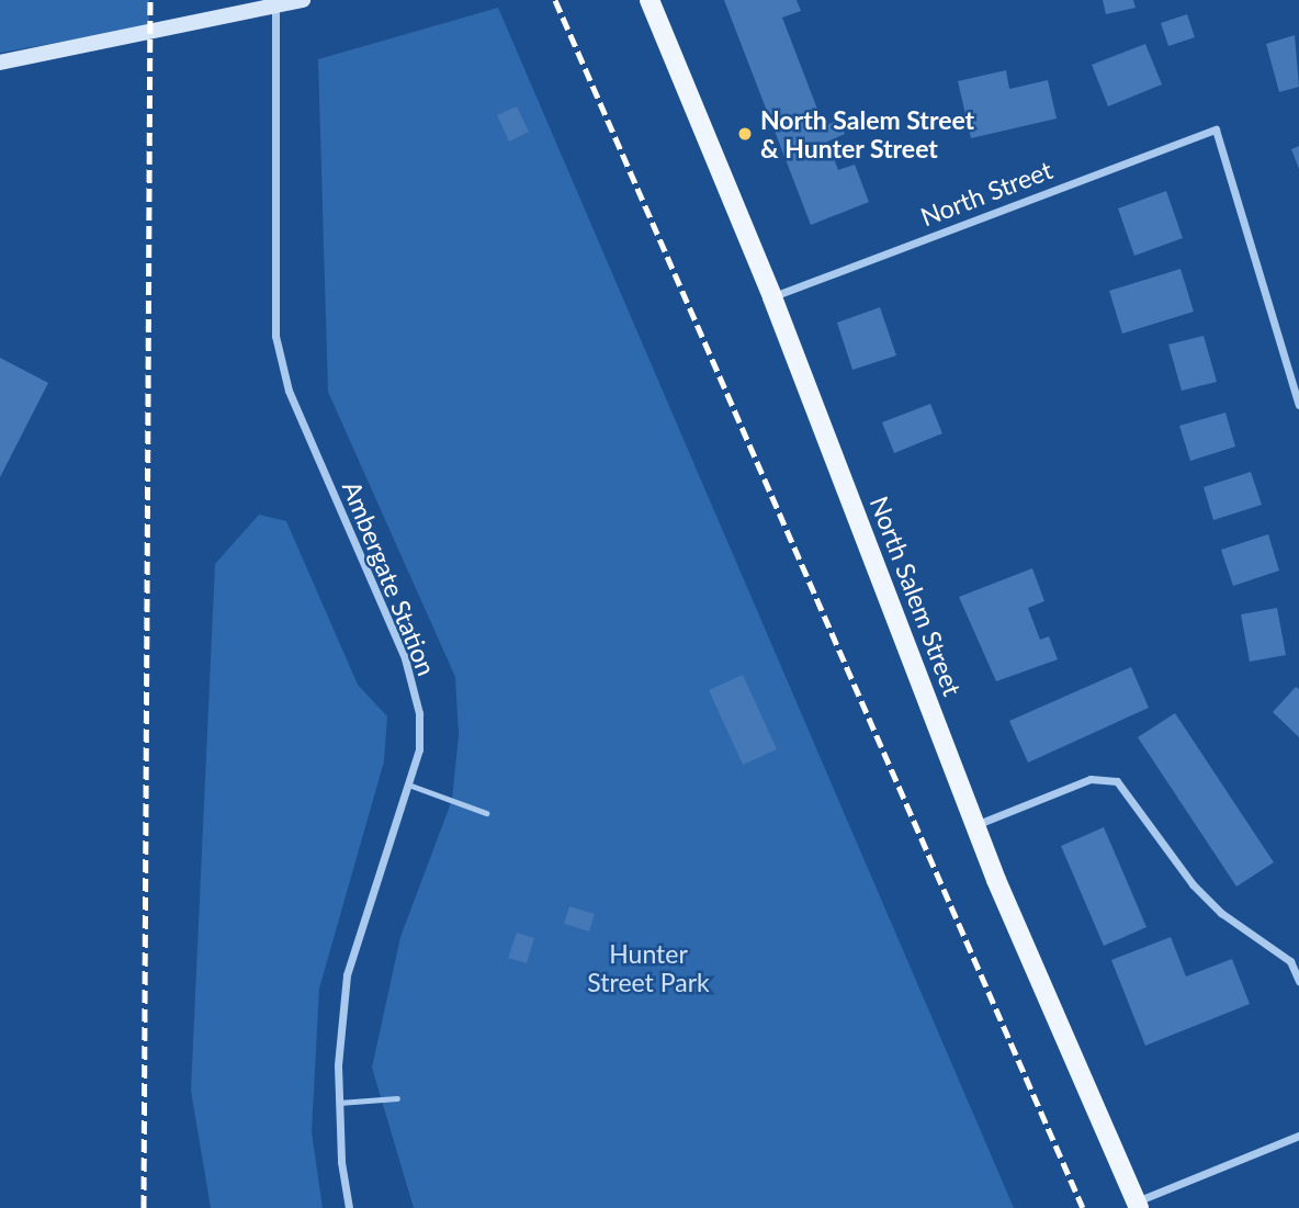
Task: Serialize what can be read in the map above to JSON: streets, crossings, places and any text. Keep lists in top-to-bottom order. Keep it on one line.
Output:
{"streets":{"main road":["North Salem Street"],"street":["North Street","Ambergate Station"]},"crossings":[["North Street","North Salem Street"]],"parks":["Hunter Street Park"],"places":["North Salem Street & Hunter Street"]}
